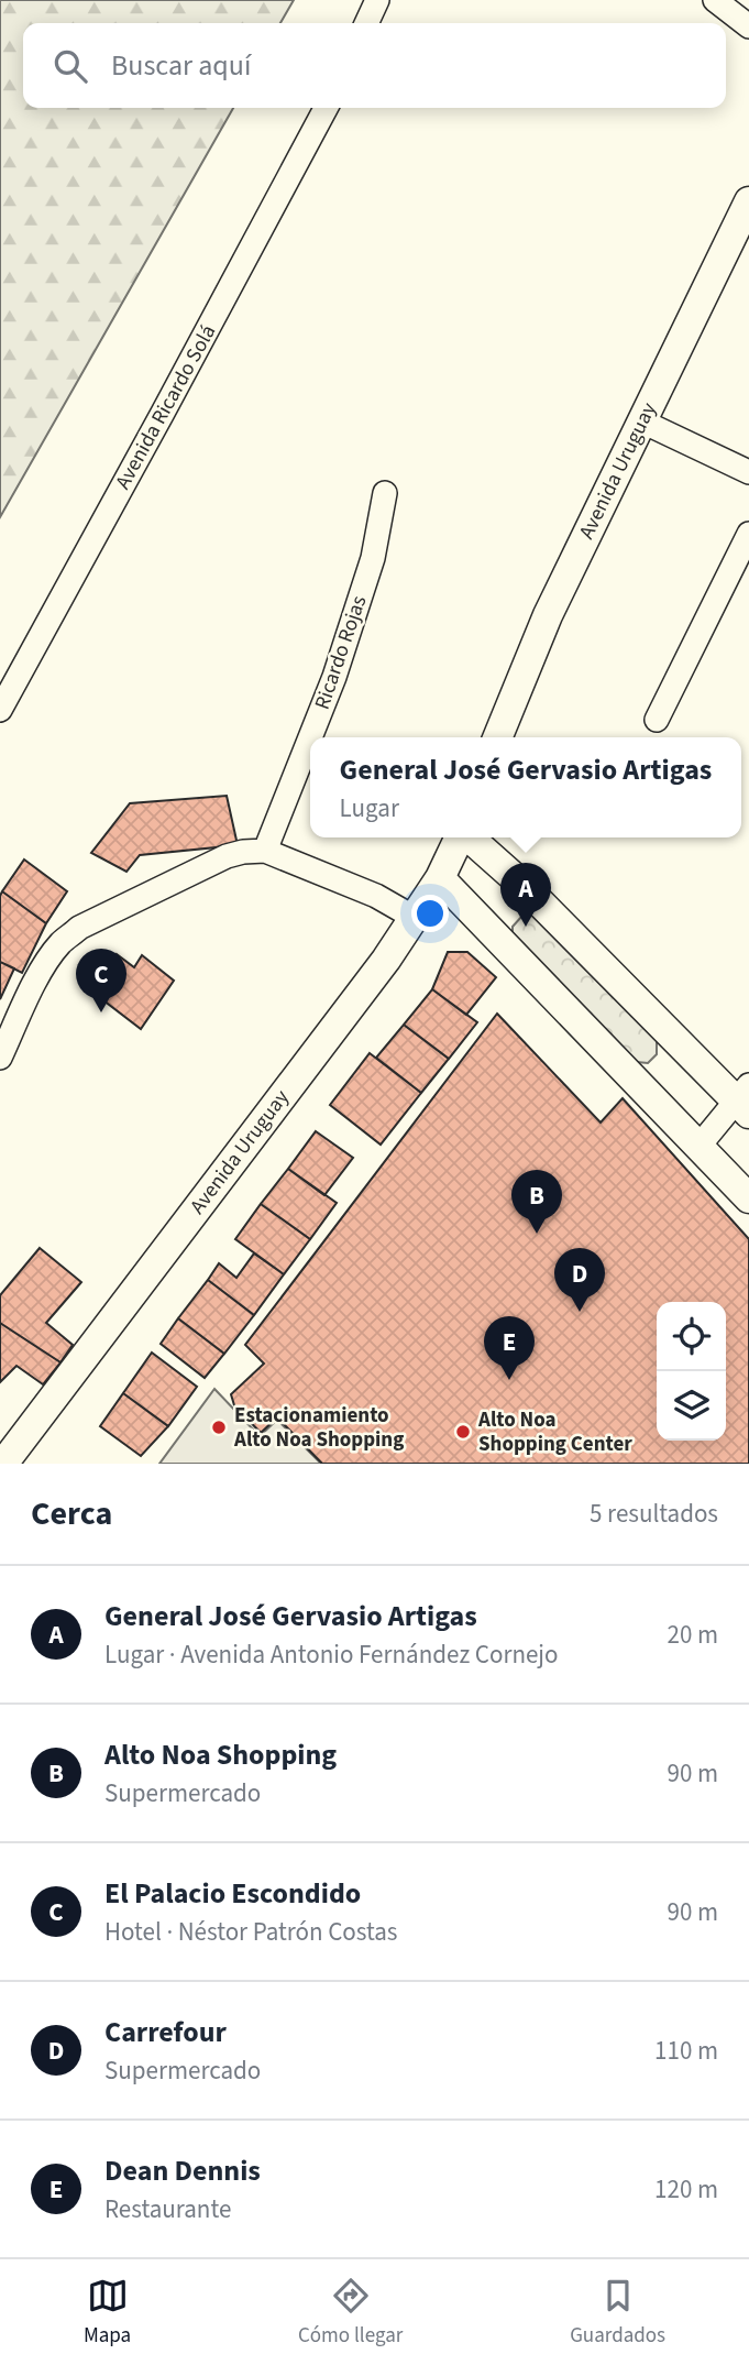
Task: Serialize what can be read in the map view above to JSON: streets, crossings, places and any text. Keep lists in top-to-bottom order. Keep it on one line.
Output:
{"streets":{"street":["Avenida Ricardo Solá","Avenida Uruguay","Ricardo Rojas"]},"places":["Estacionamiento Alto Noa Shopping","Alto Noa Shopping Center"],"page":{"search":"Buscar aquí","popup":["General José Gervasio Artigas","Lugar"],"pins":["A","C","B","D","E"],"heading":["Cerca","5 resultados"],"list":[{"mark":"A","name":"General José Gervasio Artigas","note":"Lugar · Avenida Antonio Fernández Cornejo","value":"20 m"},{"mark":"B","name":"Alto Noa Shopping","note":"Supermercado","value":"90 m"},{"mark":"C","name":"El Palacio Escondido","note":"Hotel · Néstor Patrón Costas","value":"90 m"},{"mark":"D","name":"Carrefour","note":"Supermercado","value":"110 m"},{"mark":"E","name":"Dean Dennis","note":"Restaurante","value":"120 m"}],"nav":["Mapa","Cómo llegar","Guardados"]}}
